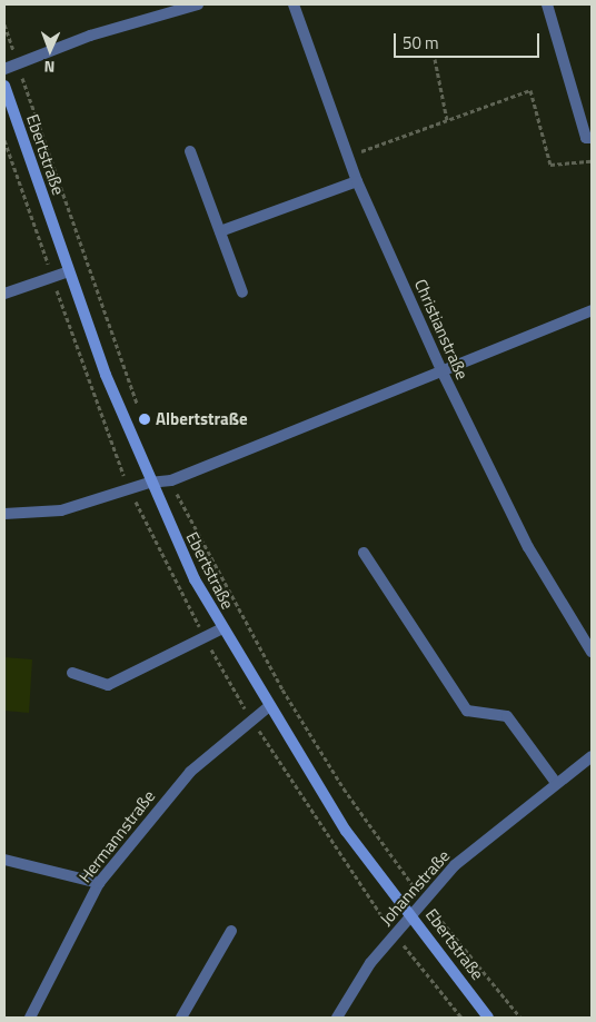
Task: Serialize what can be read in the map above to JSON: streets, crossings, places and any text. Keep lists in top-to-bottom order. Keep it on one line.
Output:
{"streets":{"street":["Ebertstraße","Christianstraße","Hermannstraße","Johannstraße"]},"crossings":[["Ebertstraße","Hermannstraße"],["Ebertstraße","Johannstraße"]],"places":["Albertstraße"],"scale_bar":"50 m","north":"bottom"}
